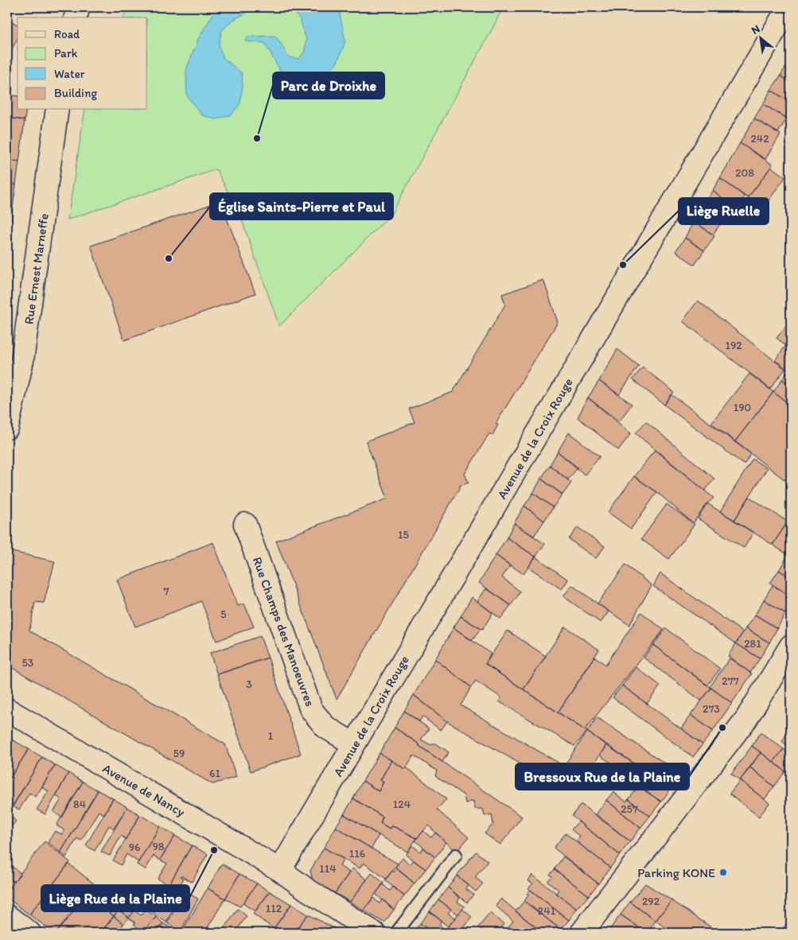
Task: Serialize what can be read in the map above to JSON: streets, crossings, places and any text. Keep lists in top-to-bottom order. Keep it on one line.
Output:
{"streets":{"street":["Rue Ernest Marneffe","Avenue de la Croix Rouge","Rue Champs des Manoeuvres","Avenue de Nancy"]},"crossings":[["Avenue de la Croix Rouge","Rue Champs des Manoeuvres"],["Avenue de la Croix Rouge","Avenue de Nancy"]],"places":["Parc de Droixhe","Église Saints-Pierre et Paul","Liège Ruelle","Bressoux Rue de la Plaine","Liège Rue de la Plaine","Parking KONE"],"house_numbers":["242","208","192","190","15","7","5","281","53","277","3","273","1","59","61","84","124","257","98","96","116","114","292","112","241"],"legend":["Road","Park","Water","Building"],"north":"top left"}
